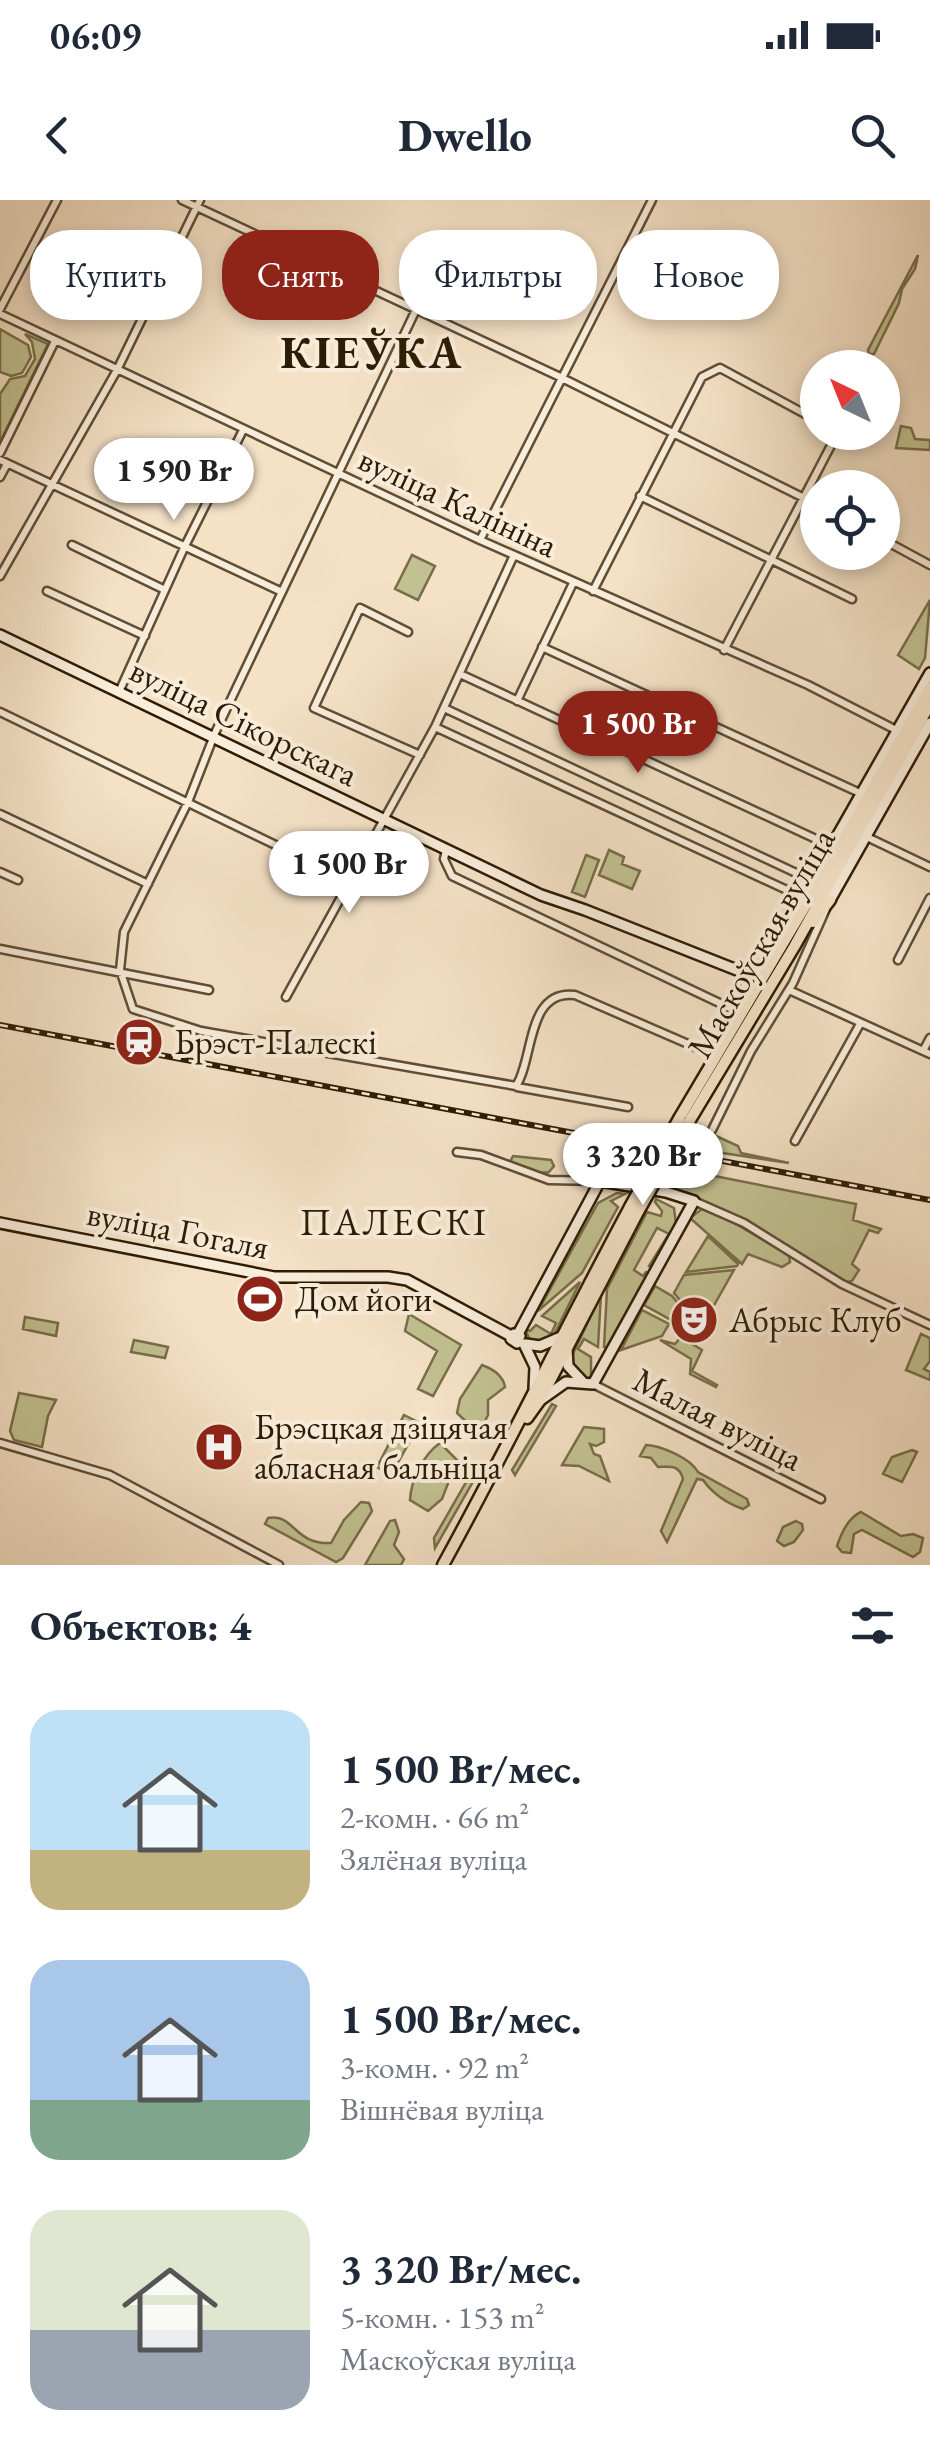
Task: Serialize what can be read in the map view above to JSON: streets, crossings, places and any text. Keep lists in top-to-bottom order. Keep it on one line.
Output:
{"streets":{"main road":["Маскоўская вуліца"],"street":["вуліца Калініна","вуліца Сікорскага","вуліца Гогаля","Малая вуліца"]},"crossings":[["вуліца Калініна","Маскоўская вуліца"]],"districts":["КІЕЎКА","ПАЛЕСКІ"],"places":{"station":["Брэст-Палескі"],"sports":["Дом йоги"],"theatre":["Абрыс Клуб"],"hospital":["Брэсцкая дзіцячая абласная бальніца"]},"north":"top left","page":{"status":"06:09","header":"Dwello","chip":["Купить","Снять","Фильтры","Новое"],"price":["1 590 Br","1 500 Br","1 500 Br","3 320 Br"],"heading":"Объектов: 4","list":[{"name":"1 500 Br/мес.","note":"2-комн. · 66 m² · Зялёная вуліца"},{"name":"1 500 Br/мес.","note":"3-комн. · 92 m² · Вішнёвая вуліца"},{"name":"3 320 Br/мес.","note":"5-комн. · 153 m² · Маскоўская вуліца"}]}}
